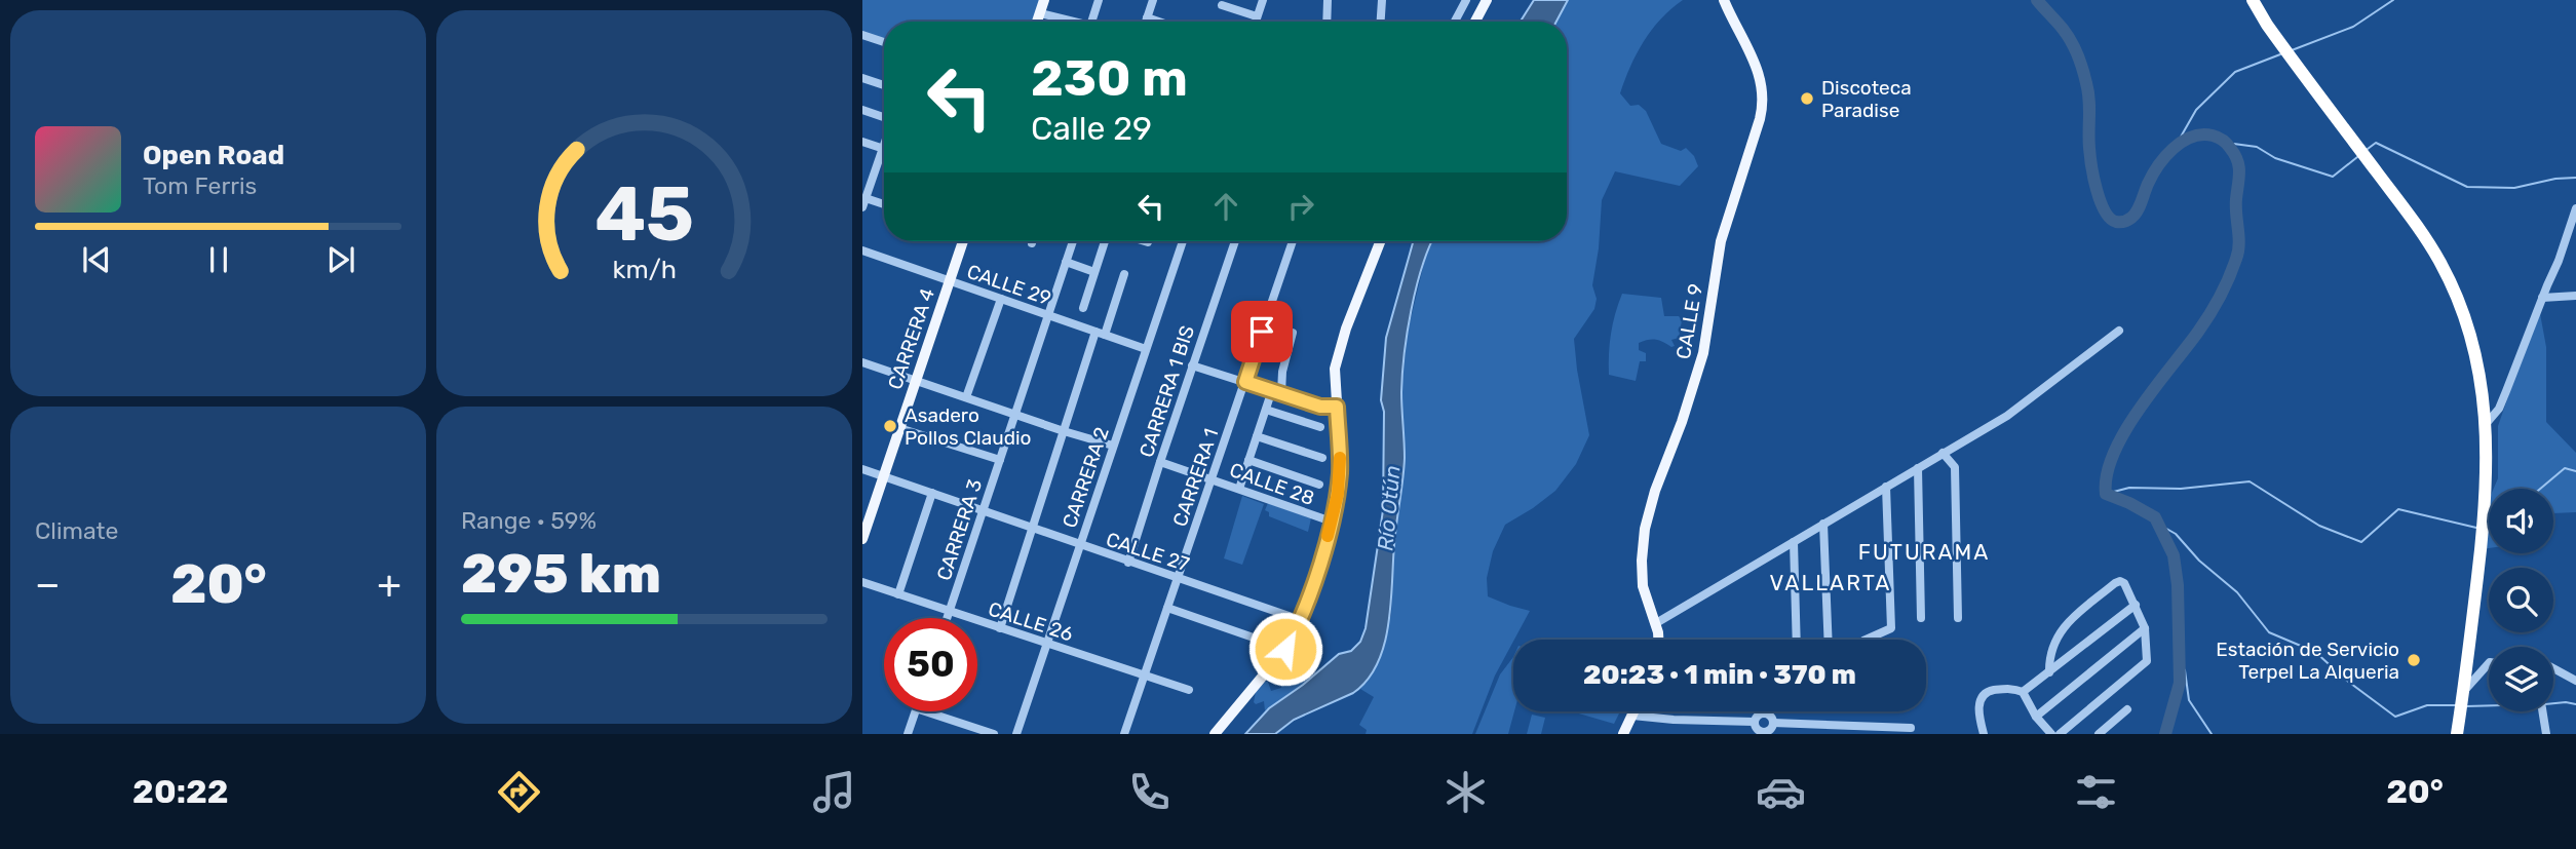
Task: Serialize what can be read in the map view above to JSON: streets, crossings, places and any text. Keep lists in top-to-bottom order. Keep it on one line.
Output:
{"streets":{"main road":["CALLE 9","CARRERA 4"],"street":["CALLE 29","CARRERA 1 BIS","CARRERA 2","CARRERA 1","CALLE 28","CARRERA 3","CALLE 27","CALLE 26"]},"crossings":[["CALLE 29","CARRERA 4"],["CALLE 29","CARRERA 2"],["CALLE 29","CARRERA 3"],["CARRERA 4","CALLE 27"],["CARRERA 1 BIS","CALLE 28"],["CARRERA 1 BIS","CALLE 27"],["CARRERA 2","CALLE 27"],["CARRERA 2","CALLE 26"],["CARRERA 1","CALLE 28"],["CARRERA 1","CALLE 27"],["CARRERA 1","CALLE 26"],["CARRERA 3","CALLE 27"],["CARRERA 3","CALLE 26"]],"districts":["FUTURAMA","VALLARTA"],"water":["Río Otún"],"places":["Discoteca Paradise","Asadero Pollos Claudio","Estación de Servicio Terpel La Alqueria"],"page":{"turn":["230 m","Calle 29"],"song":["Open Road","Tom Ferris"],"tile":["Climate",["Range · 59%","295 km"]],"heat":["−","20°","+"],"limit":"50","trip":"20:23 · 1 min · 370 m","tabs":["20:22","20°"],"gauge":["45","km/h"]}}
